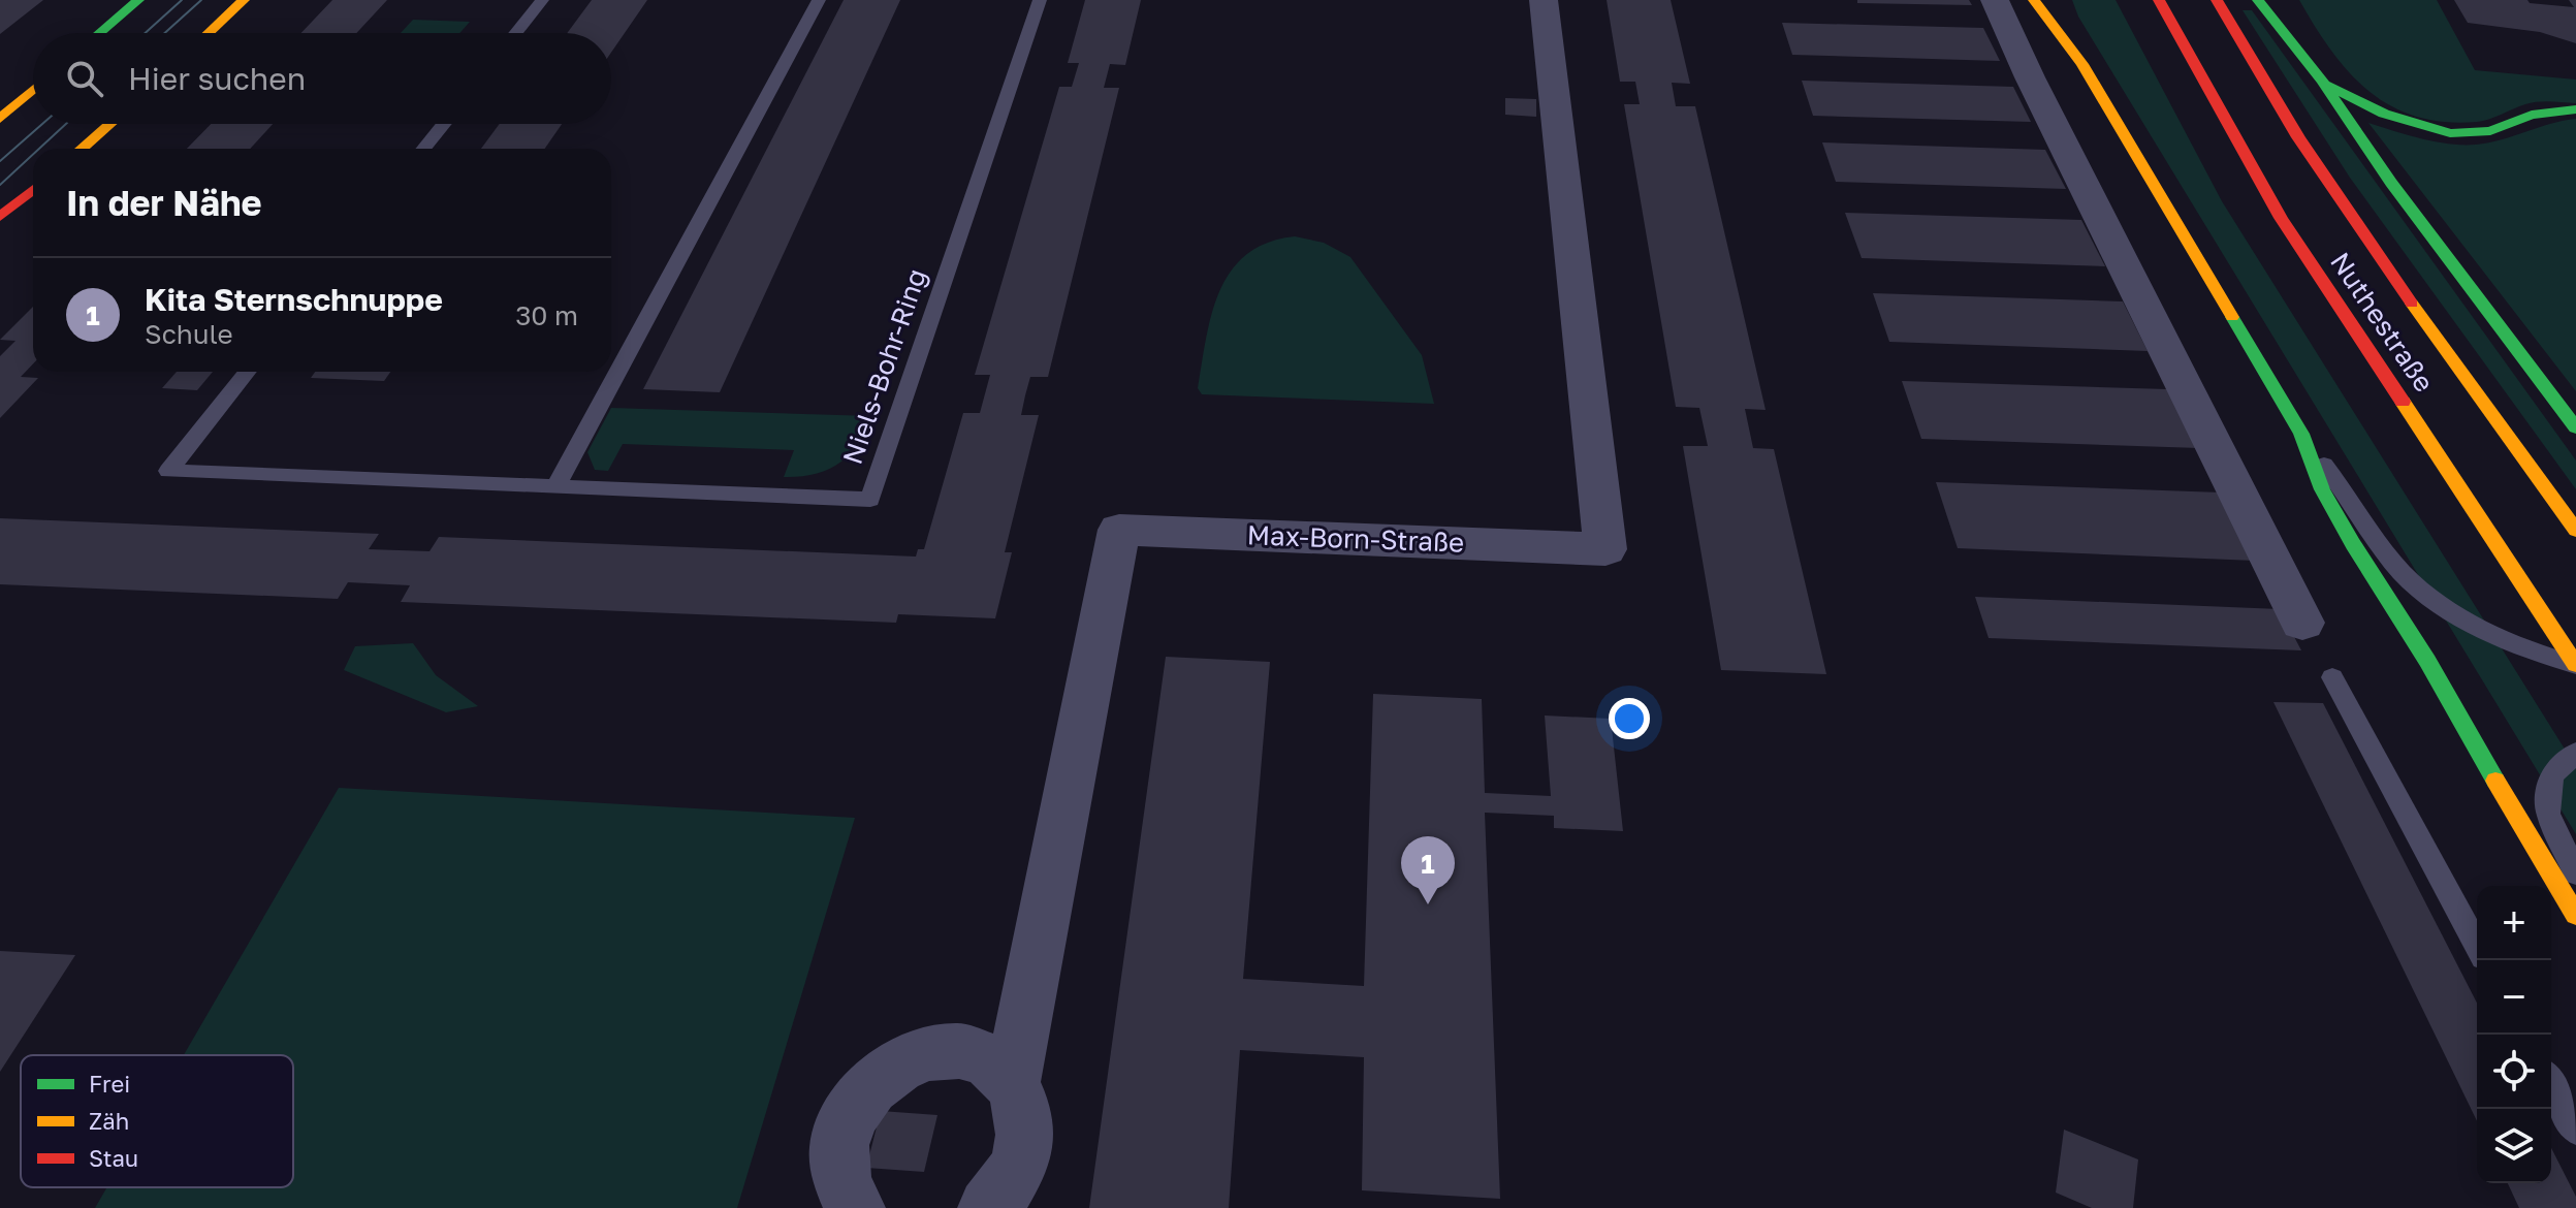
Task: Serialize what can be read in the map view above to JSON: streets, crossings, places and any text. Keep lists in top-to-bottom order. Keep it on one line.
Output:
{"streets":{"main road":["Nuthestraße"],"street":["Max-Born-Straße"],"lane":["Niels-Bohr-Ring"]},"legend":["Frei","Zäh","Stau"],"page":{"search":"Hier suchen","heading":"In der Nähe","list":[{"mark":"1","name":"Kita Sternschnuppe","note":"Schule","value":"30 m"}],"pins":"1","map_buttons":["+","−"]}}
